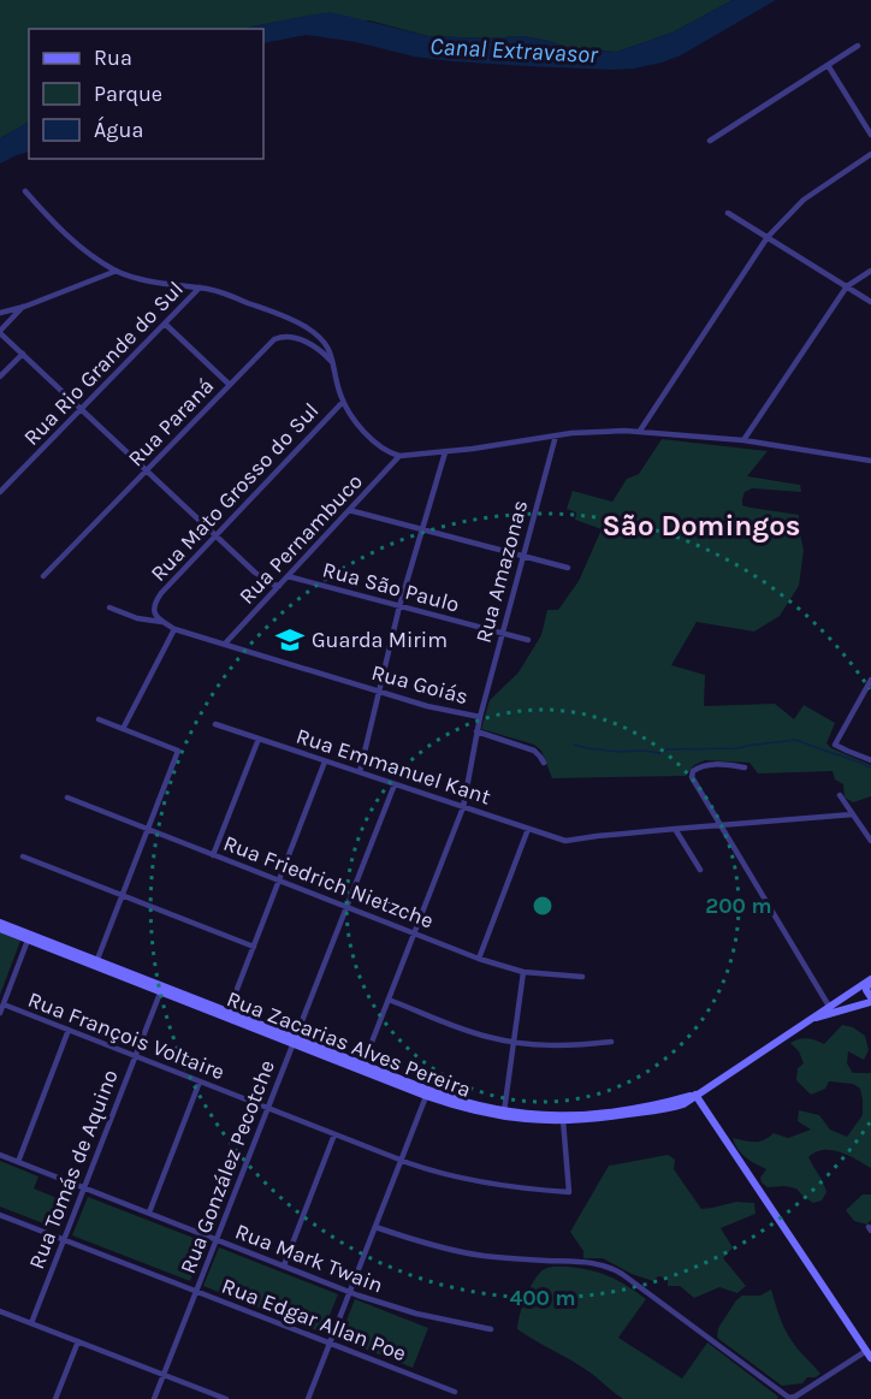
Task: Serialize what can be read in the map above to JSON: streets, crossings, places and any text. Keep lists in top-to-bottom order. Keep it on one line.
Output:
{"streets":{"street":["Rua Rio Grande do Sul","Rua Paraná","Rua Mato Grosso do Sul","Rua Pernambuco","Rua Amazonas","Rua São Paulo","Rua Goiás","Rua Emmanuel Kant","Rua Friedrich Nietzche","Rua François Voltaire","Rua Zacarias Alves Pereira","Rua González Pecotche","Rua Tomás de Aquino","Rua Mark Twain","Rua Edgar Allan Poe"]},"crossings":[["Rua Mato Grosso do Sul","Rua Goiás"],["Rua Pernambuco","Rua São Paulo"],["Rua Pernambuco","Rua Goiás"],["Rua Amazonas","Rua São Paulo"],["Rua Amazonas","Rua Goiás"],["Rua Amazonas","Rua Emmanuel Kant"],["Rua Amazonas","Rua Friedrich Nietzche"],["Rua Amazonas","Rua Zacarias Alves Pereira"],["Rua Emmanuel Kant","Rua González Pecotche"],["Rua Friedrich Nietzche","Rua González Pecotche"],["Rua François Voltaire","Rua Zacarias Alves Pereira"],["Rua François Voltaire","Rua González Pecotche"],["Rua François Voltaire","Rua Tomás de Aquino"],["Rua Zacarias Alves Pereira","Rua González Pecotche"],["Rua Zacarias Alves Pereira","Rua Tomás de Aquino"],["Rua González Pecotche","Rua Mark Twain"],["Rua González Pecotche","Rua Edgar Allan Poe"],["Rua Tomás de Aquino","Rua Mark Twain"],["Rua Tomás de Aquino","Rua Edgar Allan Poe"]],"districts":["São Domingos"],"water":["Canal Extravasor"],"places":{"school or university":["Guarda Mirim"]},"legend":["Rua","Parque","Água"],"rings":["200 m","400 m"]}
